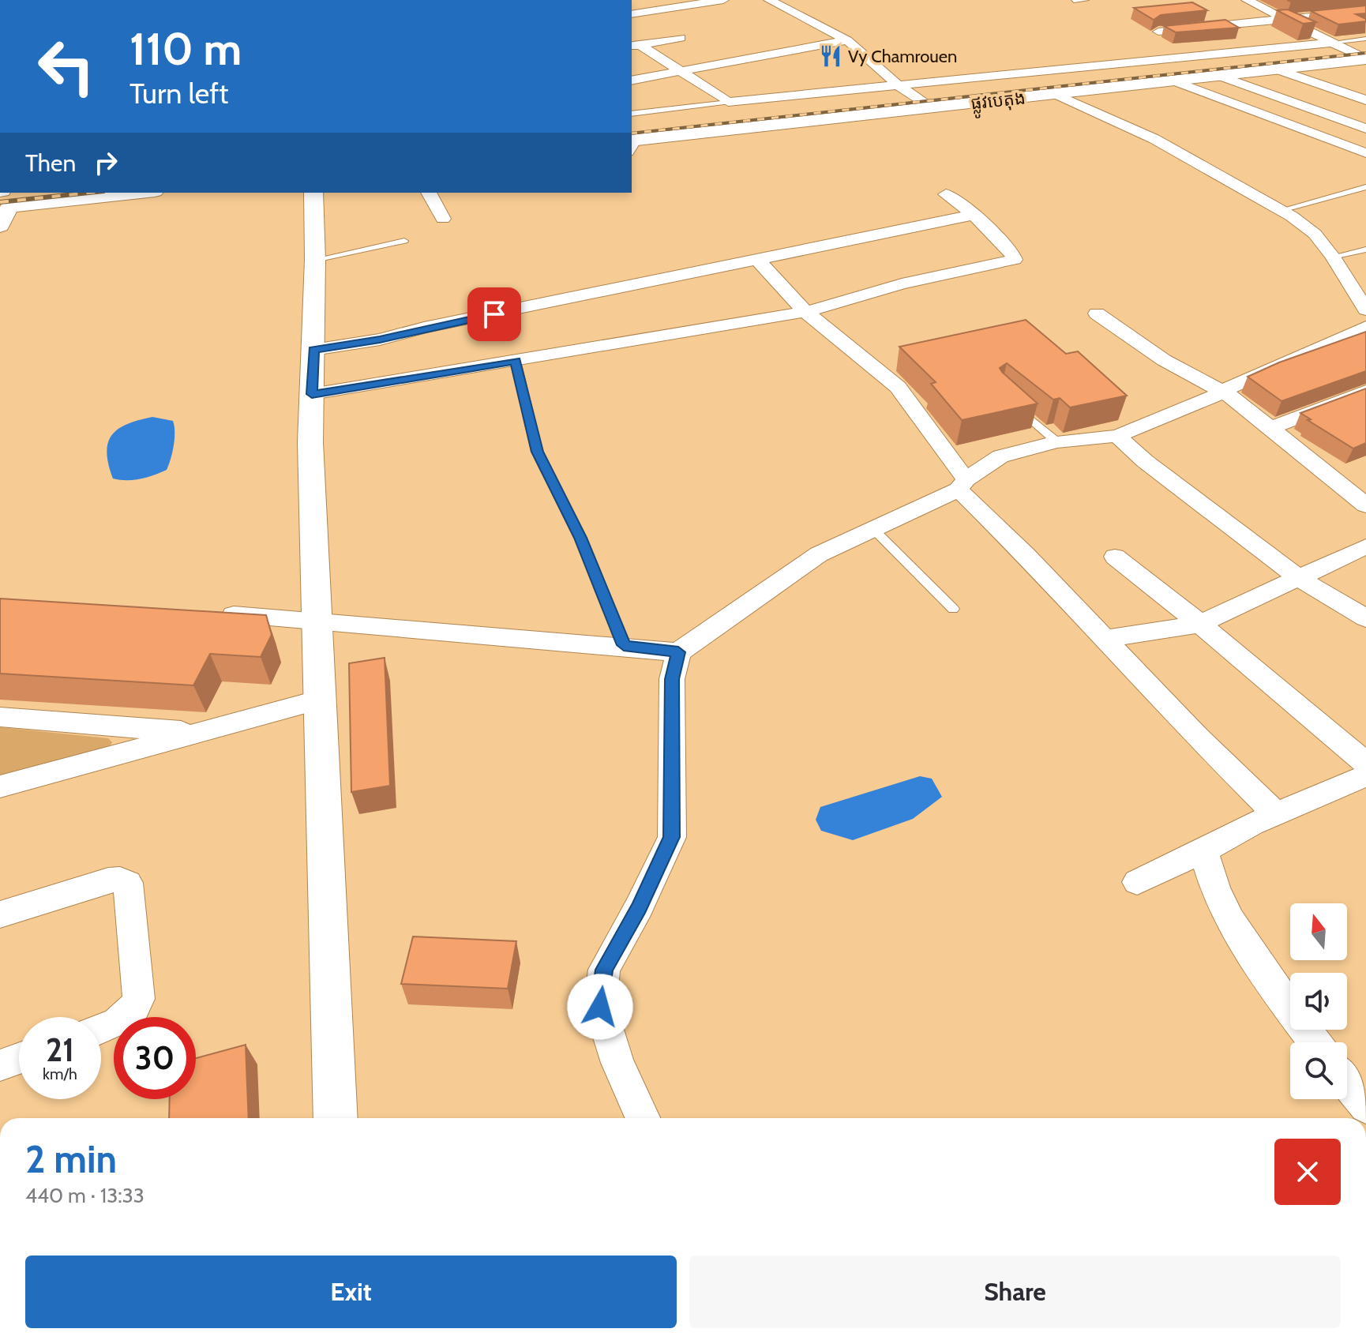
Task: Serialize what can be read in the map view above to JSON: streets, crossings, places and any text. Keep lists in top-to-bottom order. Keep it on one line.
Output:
{"streets":{"main road":["ផ្លូវបេតុង"]},"places":{"restaurant":["Vy Chamrouen"]},"north":"top","page":{"turn":["110 m","Turn left"],"then":"Then","speed":"21 km/h","limit":"30","heading":["2 min","440 m · 13:33"],"buttons":["Exit","Share"]}}
